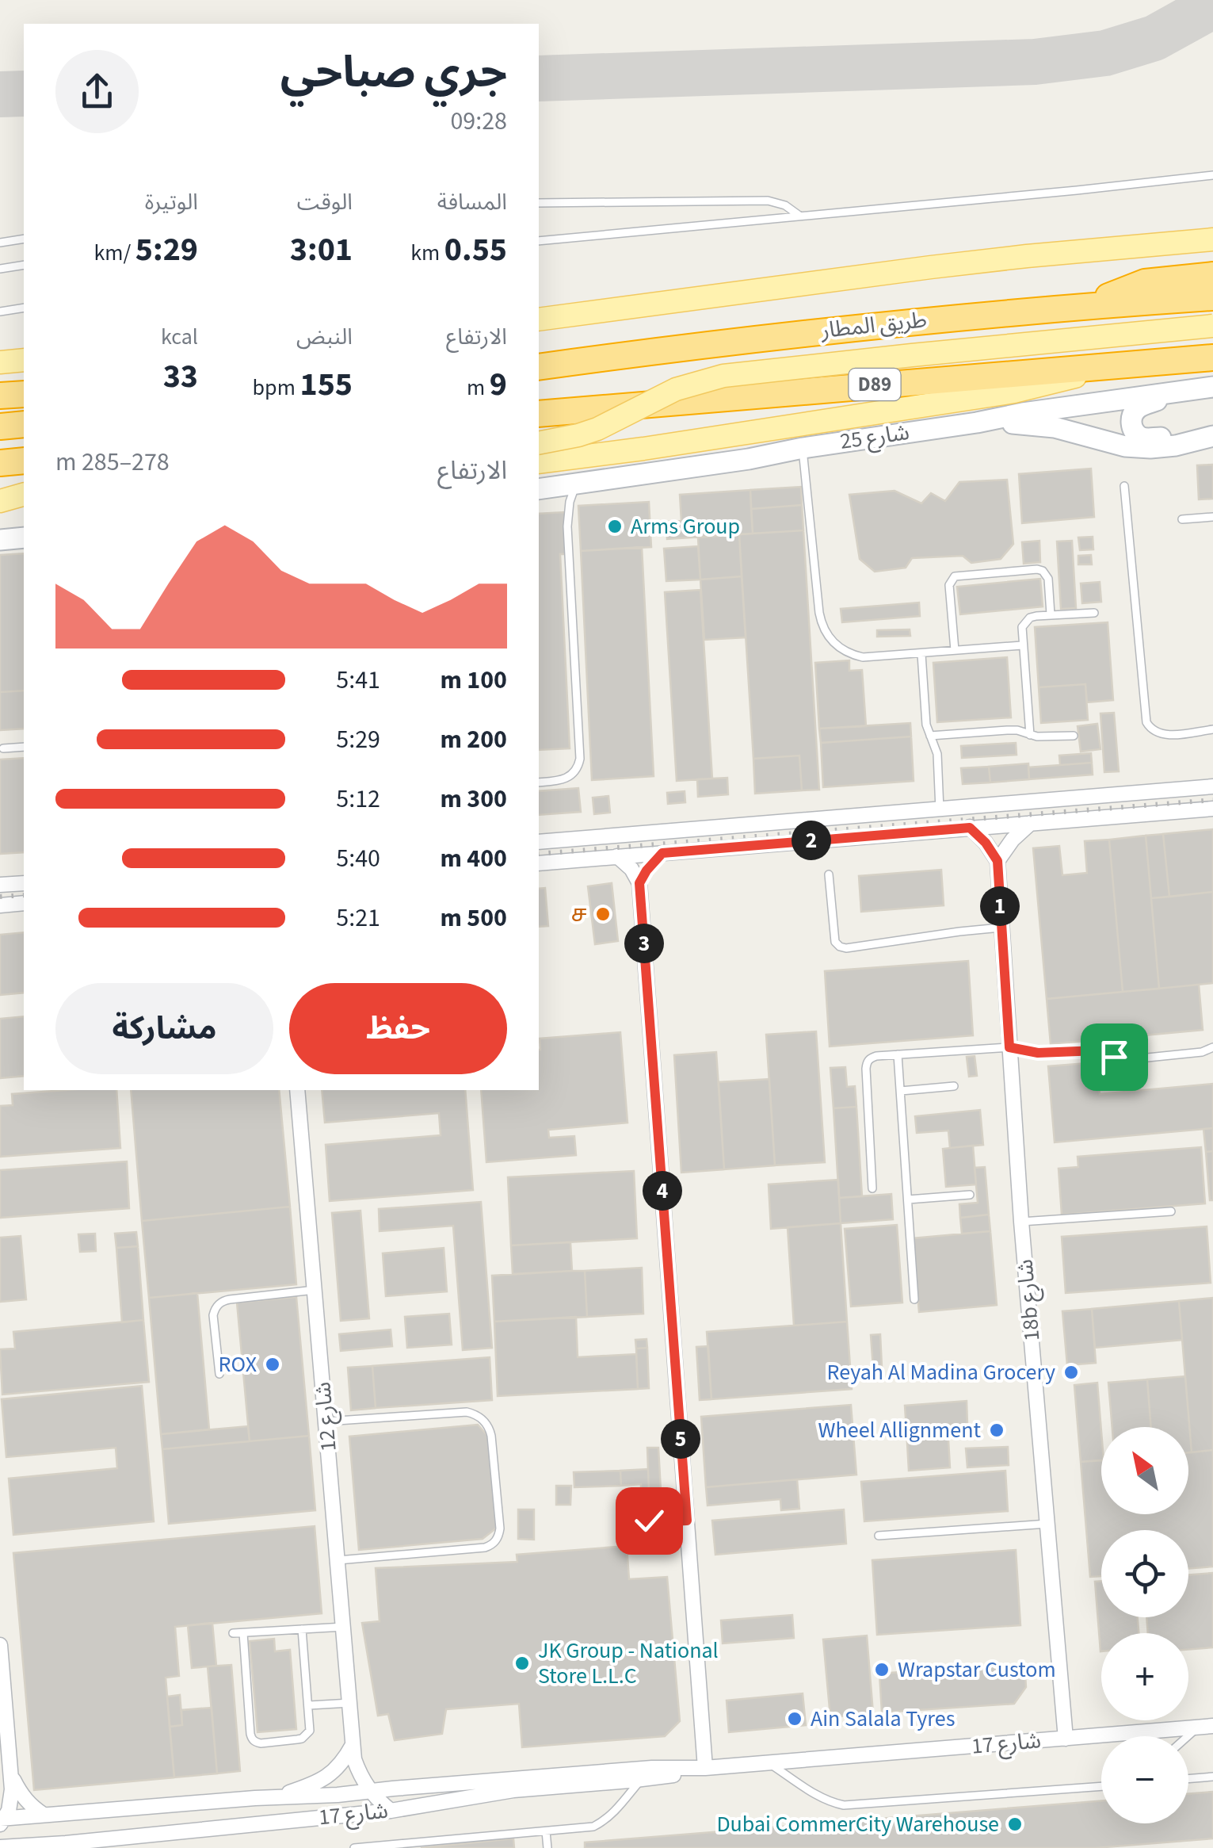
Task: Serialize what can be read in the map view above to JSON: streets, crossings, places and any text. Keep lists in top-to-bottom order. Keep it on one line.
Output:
{"streets":{"highway":["طريق المطار","D89"],"street":["شارع 25","18b شارع","شارع 12","شارع 17"]},"crossings":[["18b شارع","شارع 17"],["شارع 12","شارع 17"]],"places":["Arms Group","ச","ROX","Reyah Al Madina Grocery","Wheel Allignment","JK Group - National Store L.L.C","Wrapstar Custom","Ain Salala Tyres","Dubai CommerCity Warehouse"],"north":"top left","page":{"heading":["جري صباحي","09:28"],"stats":[["المسافة","0.55 km"],["الوقت","3:01"],["الوتيرة","5:29 /km"],["الارتفاع","9 m"],["النبض","155 bpm"],["kcal","33"]],"chart":["الارتفاع","278–285 m"],"list":[{"name":"100 m","note":"5:41"},{"name":"200 m","note":"5:29"},{"name":"300 m","note":"5:12"},{"name":"400 m","note":"5:40"},{"name":"500 m","note":"5:21"}],"pins":["2","1","3","4","5"],"buttons":["حفظ","مشاركة"],"map_buttons":["+","−"]}}
